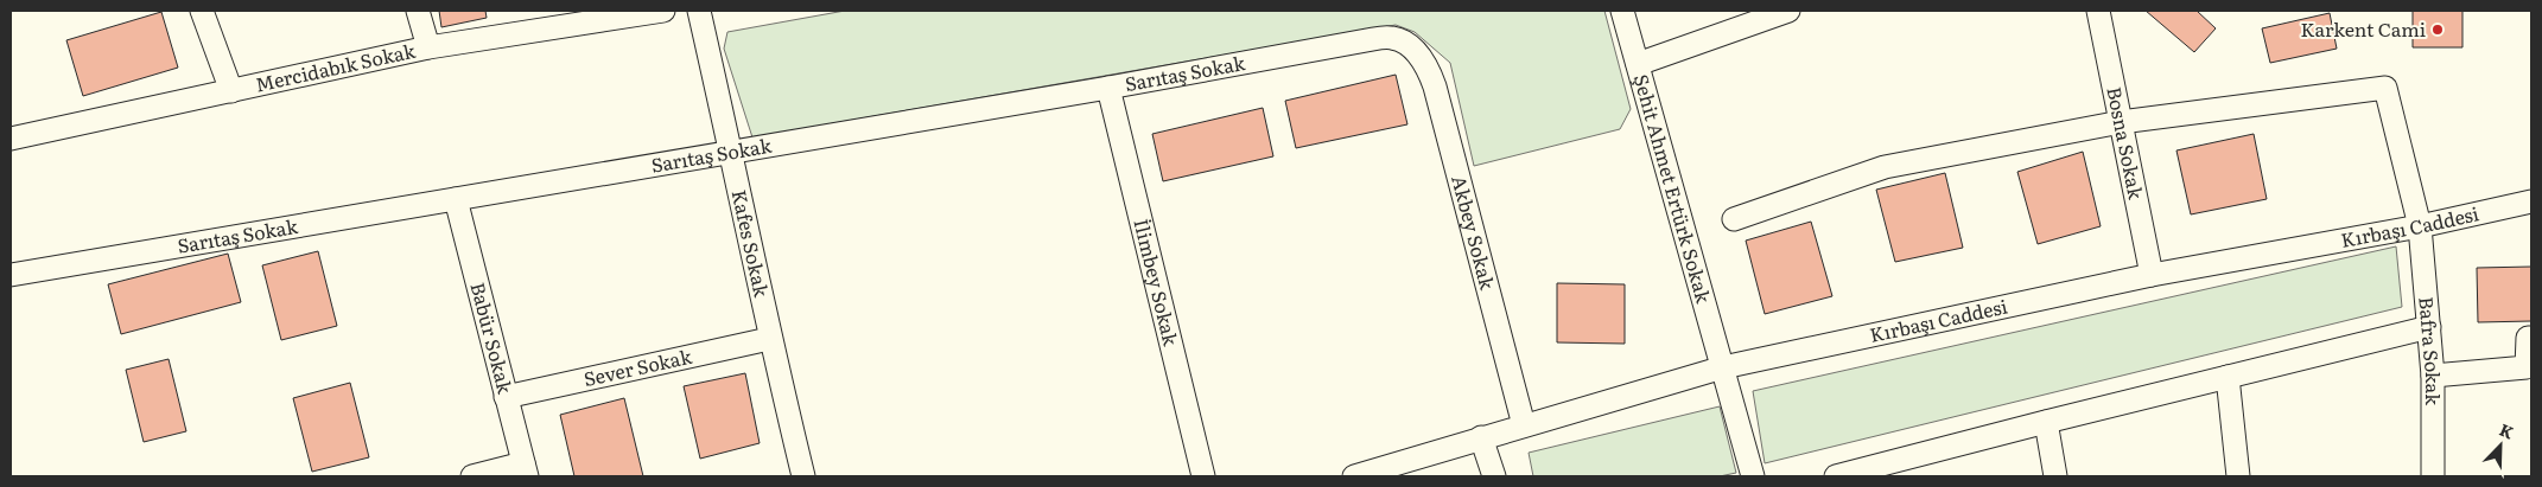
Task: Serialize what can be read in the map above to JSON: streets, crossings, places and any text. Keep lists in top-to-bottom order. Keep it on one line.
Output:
{"streets":{"street":["Mercidabık Sokak","Sarıtaş Sokak","Bosna Sokak","Şehit Ahmet Ertürk Sokak","Kırbaşı Caddesi","Akbey Sokak","Kafes Sokak","İlimbey Sokak","Babür Sokak","Bafra Sokak","Sever Sokak"]},"crossings":[["Sarıtaş Sokak","Akbey Sokak"],["Sarıtaş Sokak","Kafes Sokak"],["Sarıtaş Sokak","İlimbey Sokak"],["Sarıtaş Sokak","Babür Sokak"],["Bosna Sokak","Kırbaşı Caddesi"],["Bosna Sokak","Bafra Sokak"],["Şehit Ahmet Ertürk Sokak","Kırbaşı Caddesi"],["Kırbaşı Caddesi","Akbey Sokak"],["Kırbaşı Caddesi","Bafra Sokak"],["Kafes Sokak","Sever Sokak"],["Babür Sokak","Sever Sokak"]],"places":["Karkent Cami"],"north":"top right"}
